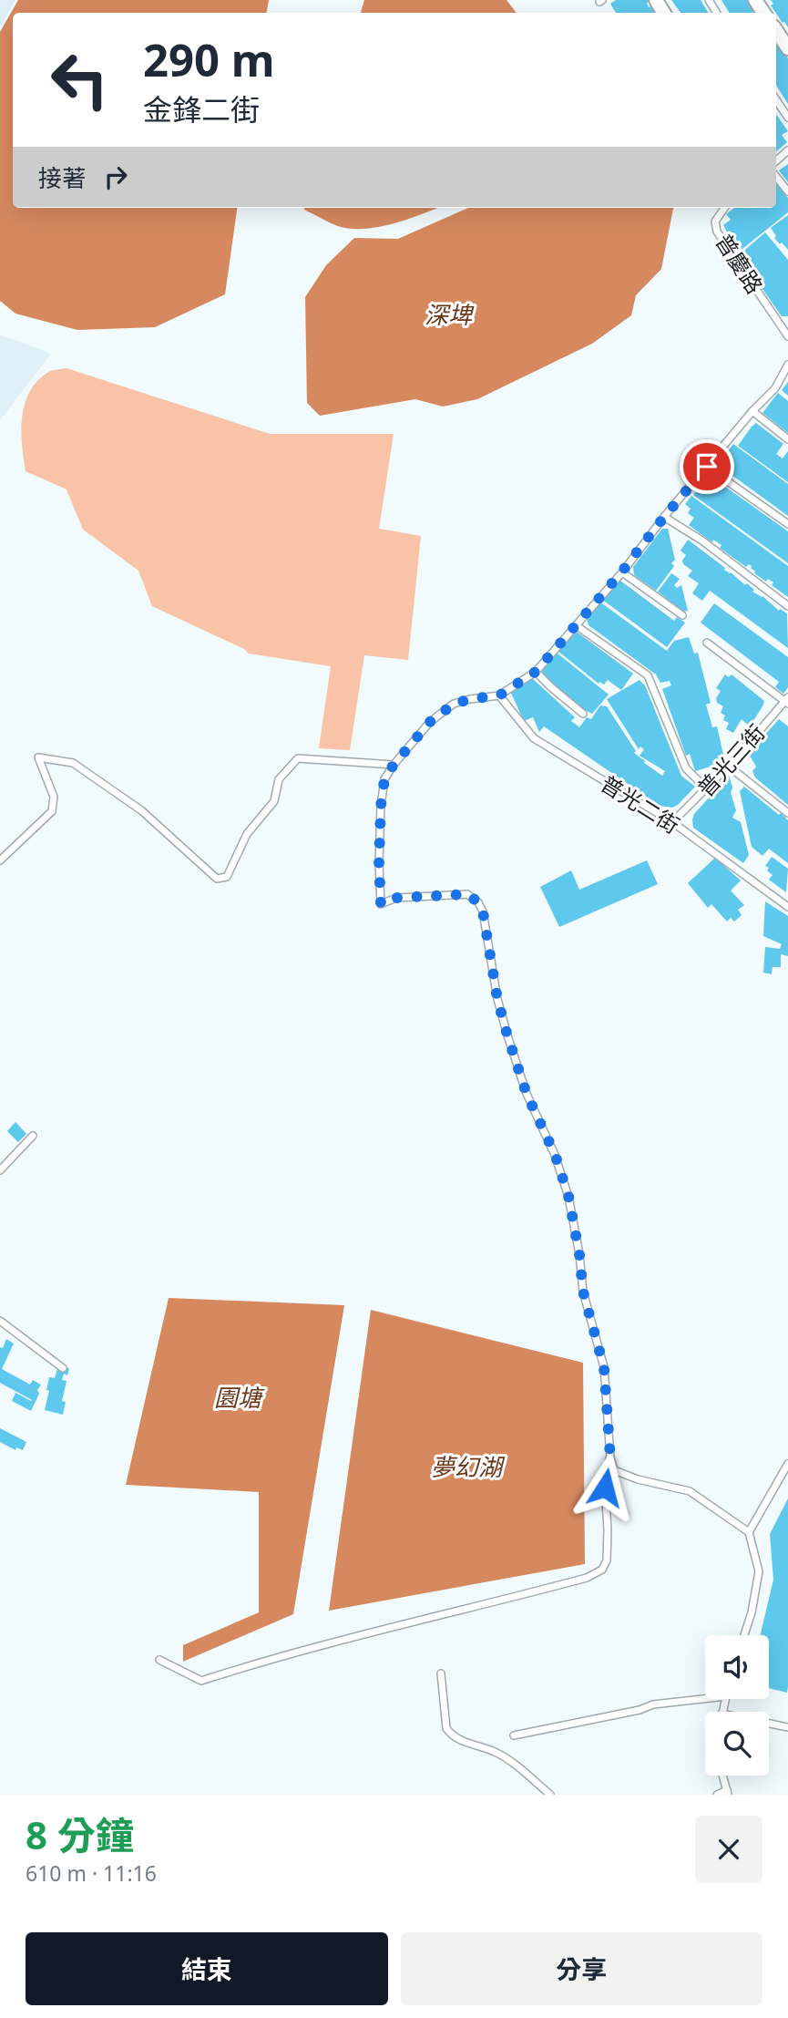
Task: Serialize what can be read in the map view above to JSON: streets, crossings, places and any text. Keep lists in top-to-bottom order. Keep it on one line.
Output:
{"streets":{"lane":["普慶路","普光三街","普光二街"]},"crossings":[["普光三街","普光二街"]],"water":["深埤","園塘","夢幻湖"],"page":{"turn":["290 m","金鋒二街"],"then":"接著","heading":["8 分鐘","610 m · 11:16"],"buttons":["結束","分享"]}}
